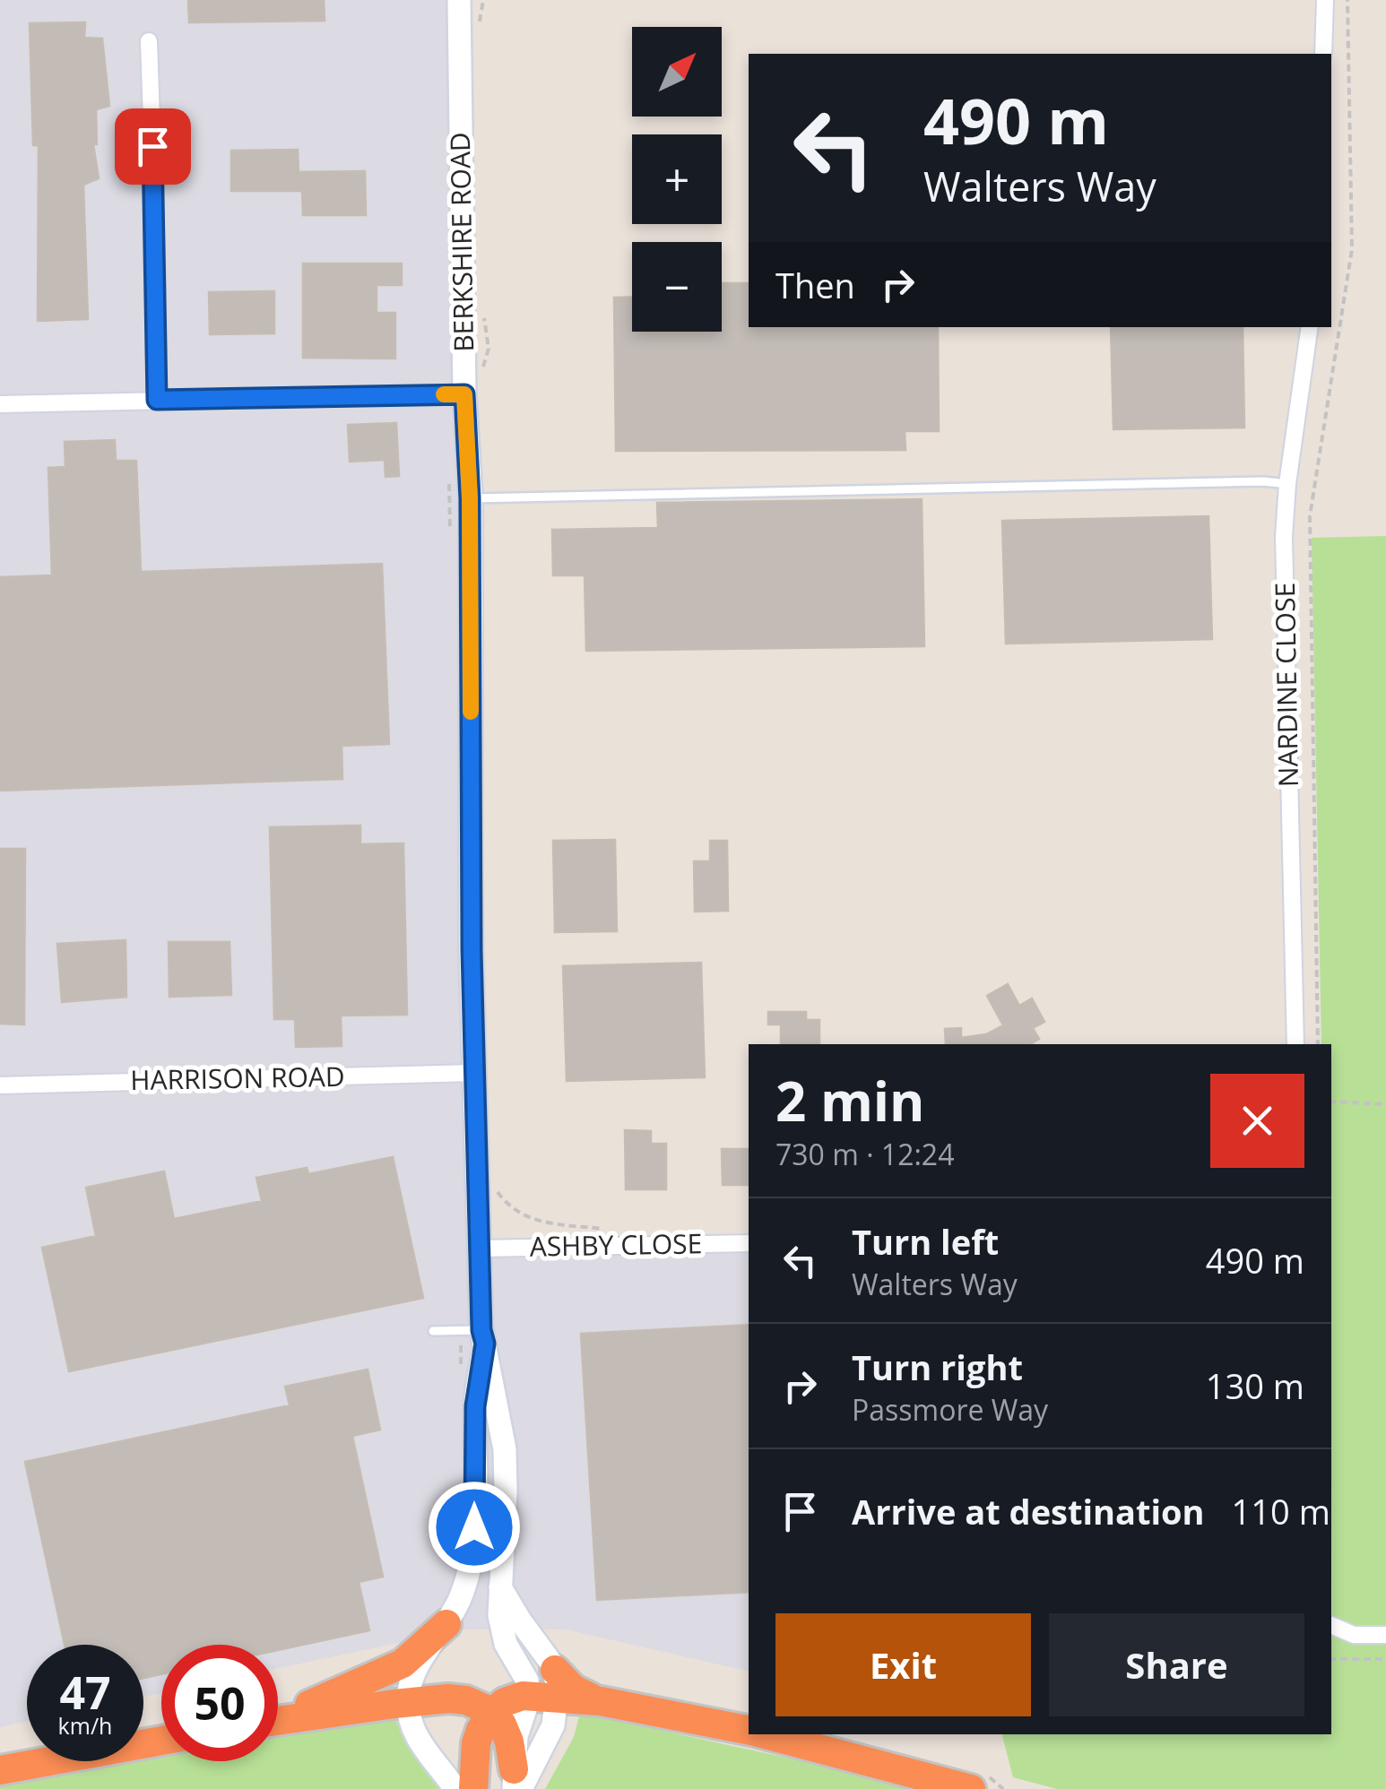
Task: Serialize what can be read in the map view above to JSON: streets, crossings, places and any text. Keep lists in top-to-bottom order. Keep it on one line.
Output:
{"streets":{"main road":["BERKSHIRE ROAD"],"street":["NARDINE CLOSE","HARRISON ROAD","ASHBY CLOSE"]},"crossings":[["BERKSHIRE ROAD","HARRISON ROAD"],["BERKSHIRE ROAD","ASHBY CLOSE"]],"north":"top right","page":{"map_buttons":["+","−"],"turn":["490 m","Walters Way"],"then":"Then","heading":["2 min","730 m · 12:24"],"list":[{"name":"Turn left","note":"Walters Way","value":"490 m"},{"name":"Turn right","note":"Passmore Way","value":"130 m"},{"name":"Arrive at destination","value":"110 m"}],"buttons":["Exit","Share"],"speed":"47 km/h","limit":"50"}}
